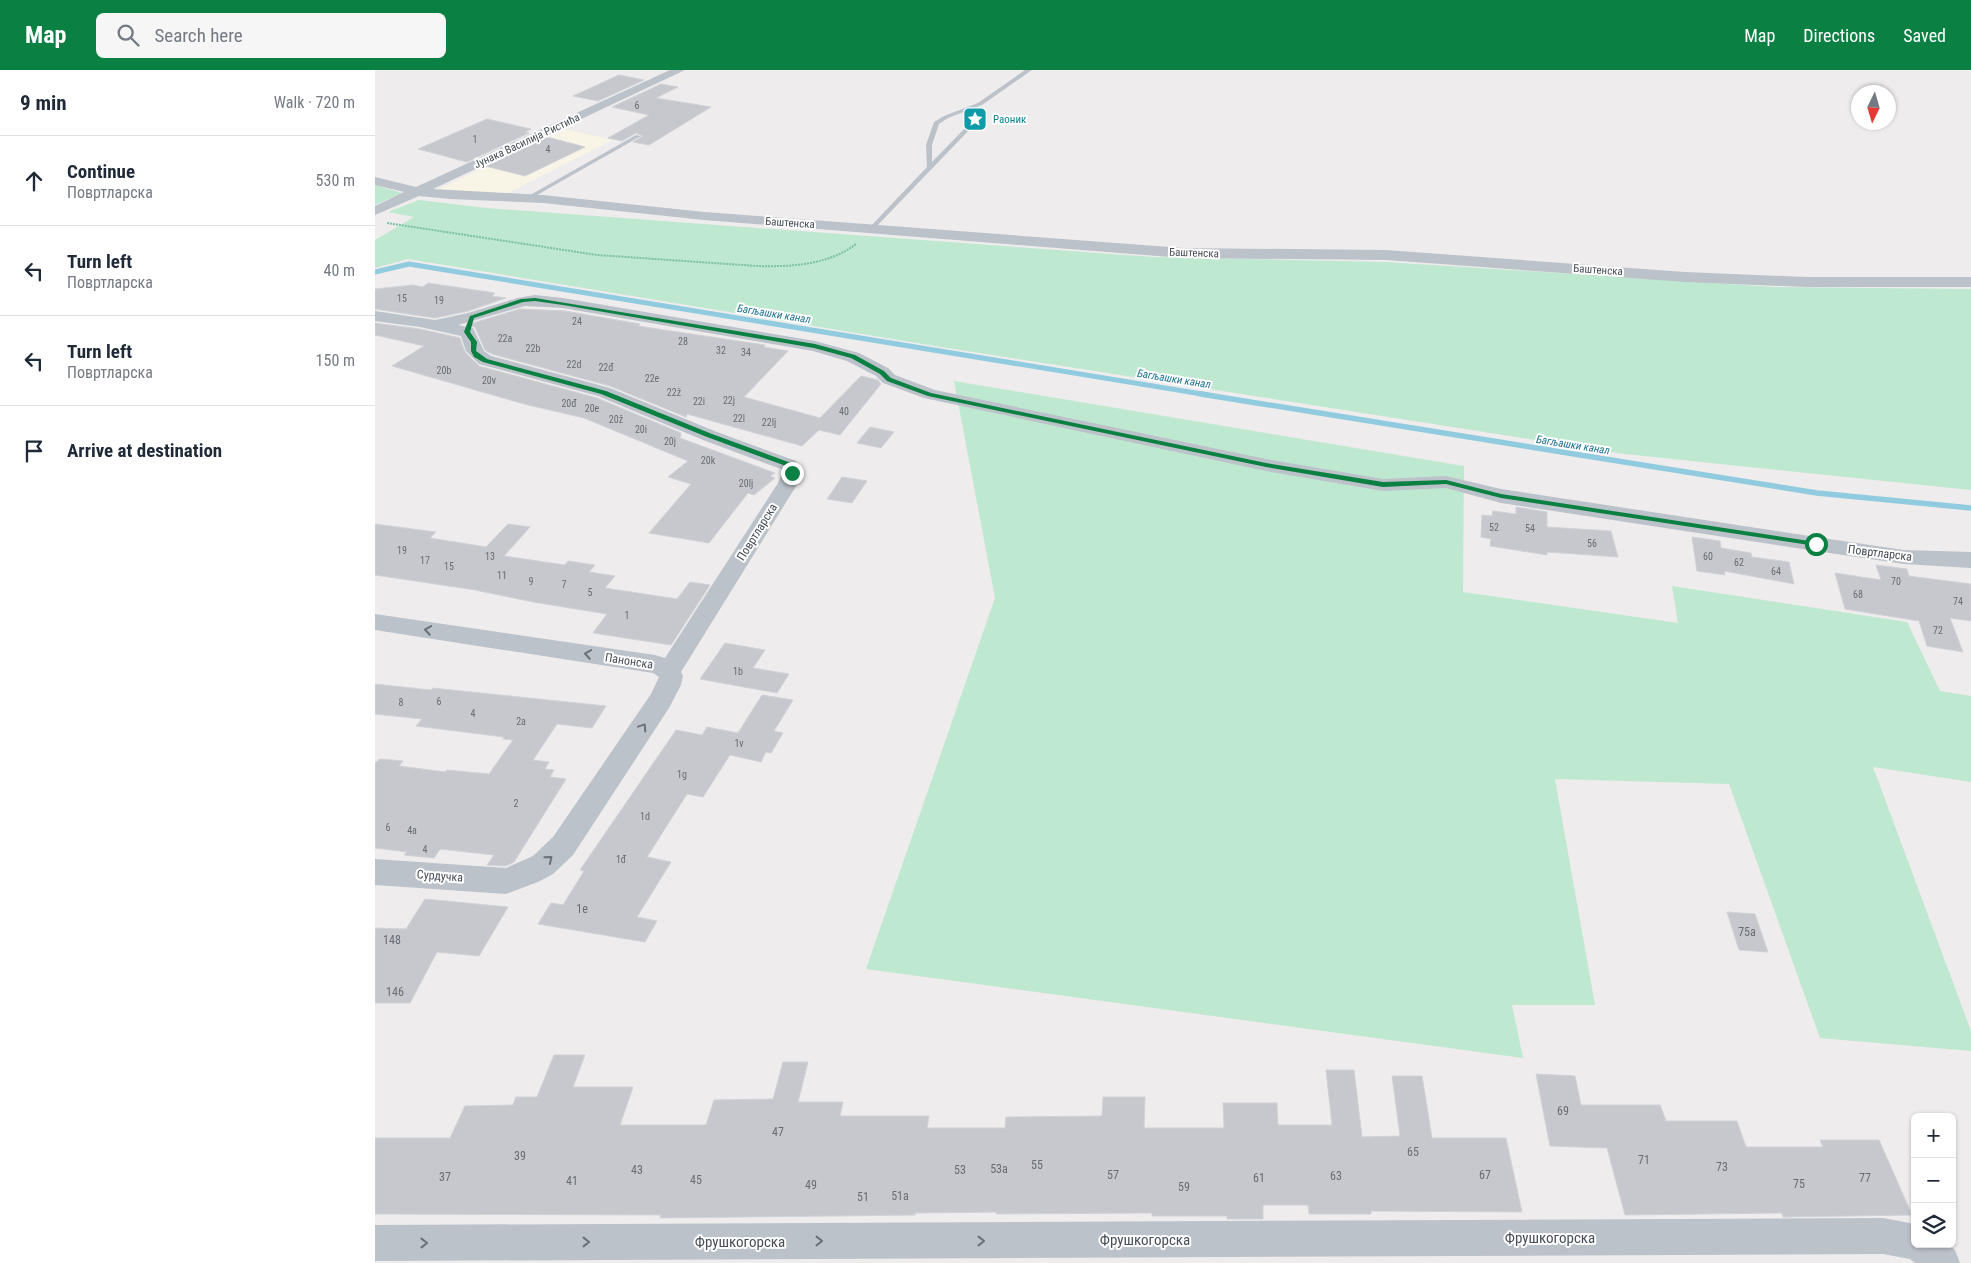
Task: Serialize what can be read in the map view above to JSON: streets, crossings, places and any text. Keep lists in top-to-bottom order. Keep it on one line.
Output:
{"streets":{"street":["Јунака Василија Ристића","Баштенска","Повртларска","Панонска","Сурдучка","Фрушкогорска"]},"crossings":[["Јунака Василија Ристића","Баштенска"],["Повртларска","Панонска"],["Панонска","Сурдучка"]],"one_way":["Фрушкогорска"],"water":["Багљашки канал"],"places":{"place":["Раоник"]},"house_numbers":["6","1","4","15","19","24","22a","28","22b","32","34","22d","22đ","20b","22e","20v","22ž","22j","22i","20đ","20e","40","22l","20ž","22lj","20i","20j","20k","20lj","52","54","56","19","13","60","17","62","15","64","11","9","70","7","5","68","74","1","72","1b","6","8","4","2a","1v","1g","2","1d","6","4a","4","1đ","1e","75a","148","146","69","47","65","39","71","55","73","53a","43","53","57","67","63","37","61","77","45","41","75","49","59","51a","51"],"north":"bottom","page":{"header":"Map","search":"Search here","nav":["Map","Directions","Saved"],"heading":["9 min","Walk · 720 m"],"list":[["Continue","Повртларска","530 m"],["Turn left","Повртларска","40 m"],["Turn left","Повртларска","150 m"],"Arrive at destination"],"map_buttons":["+","−"]}}
